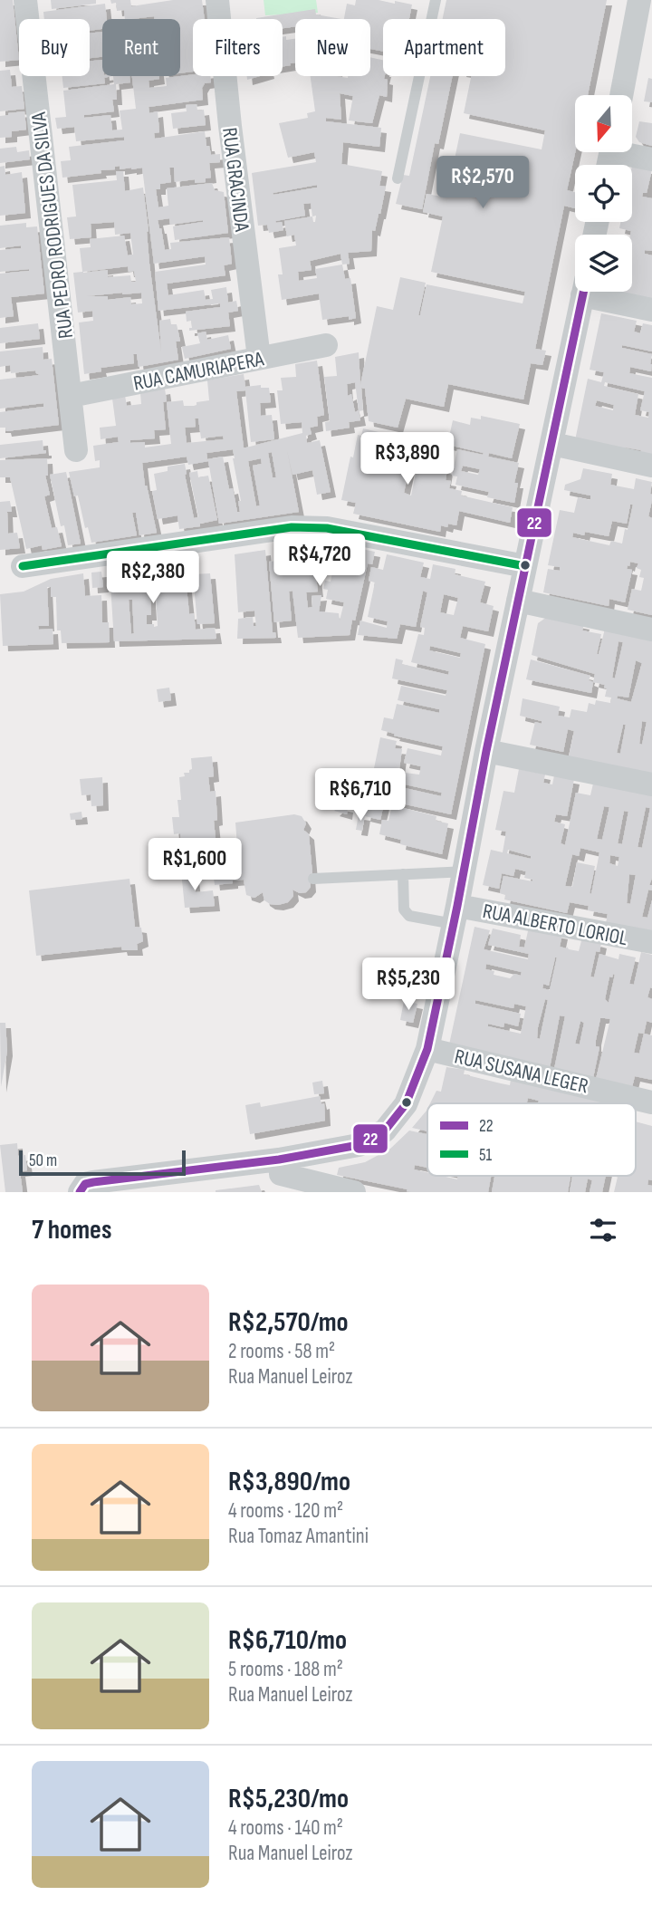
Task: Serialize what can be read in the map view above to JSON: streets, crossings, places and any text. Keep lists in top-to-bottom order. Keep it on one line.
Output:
{"streets":{"street":["RUA GRACINDA","RUA PEDRO RODRIGUES DA SILVA","RUA CAMURIAPERA","RUA ALBERTO LORIOL","RUA SUSANA LEGER"]},"crossings":[["RUA GRACINDA","RUA CAMURIAPERA"],["RUA PEDRO RODRIGUES DA SILVA","RUA CAMURIAPERA"]],"lines":["transit line 22","transit line 51"],"legend":["22","51"],"scale_bar":"50 m","north":"bottom","page":{"chip":["Buy","Rent","Filters","New","Apartment"],"price":["R$2,570","R$3,890","R$4,720","R$2,380","R$6,710","R$1,600","R$5,230"],"scale":"50 m","heading":"7 homes","list":[{"name":"R$2,570/mo","note":"2 rooms · 58 m² · Rua Manuel Leiroz"},{"name":"R$3,890/mo","note":"4 rooms · 120 m² · Rua Tomaz Amantini"},{"name":"R$6,710/mo","note":"5 rooms · 188 m² · Rua Manuel Leiroz"},{"name":"R$5,230/mo","note":"4 rooms · 140 m² · Rua Manuel Leiroz"}]}}
